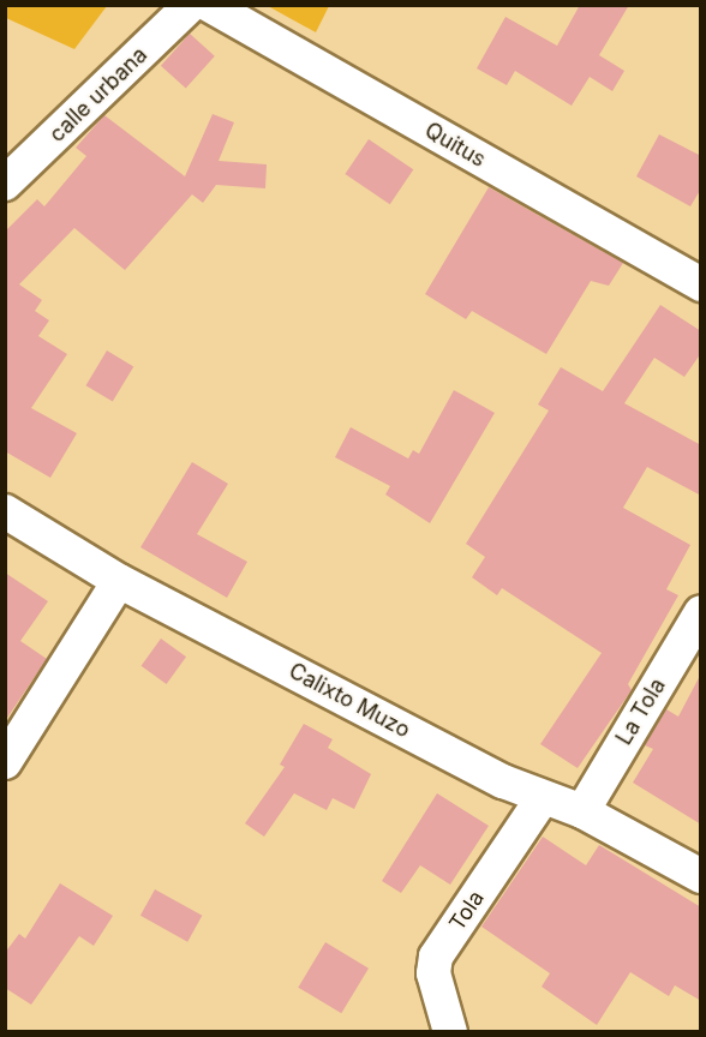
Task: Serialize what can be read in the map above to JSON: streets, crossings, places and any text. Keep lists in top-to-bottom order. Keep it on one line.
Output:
{"streets":{"street":["calle urbana","Quitus","Calixto Muzo","La Tola","Tola"]},"crossings":[["Calixto Muzo","La Tola"],["Calixto Muzo","Tola"]]}
